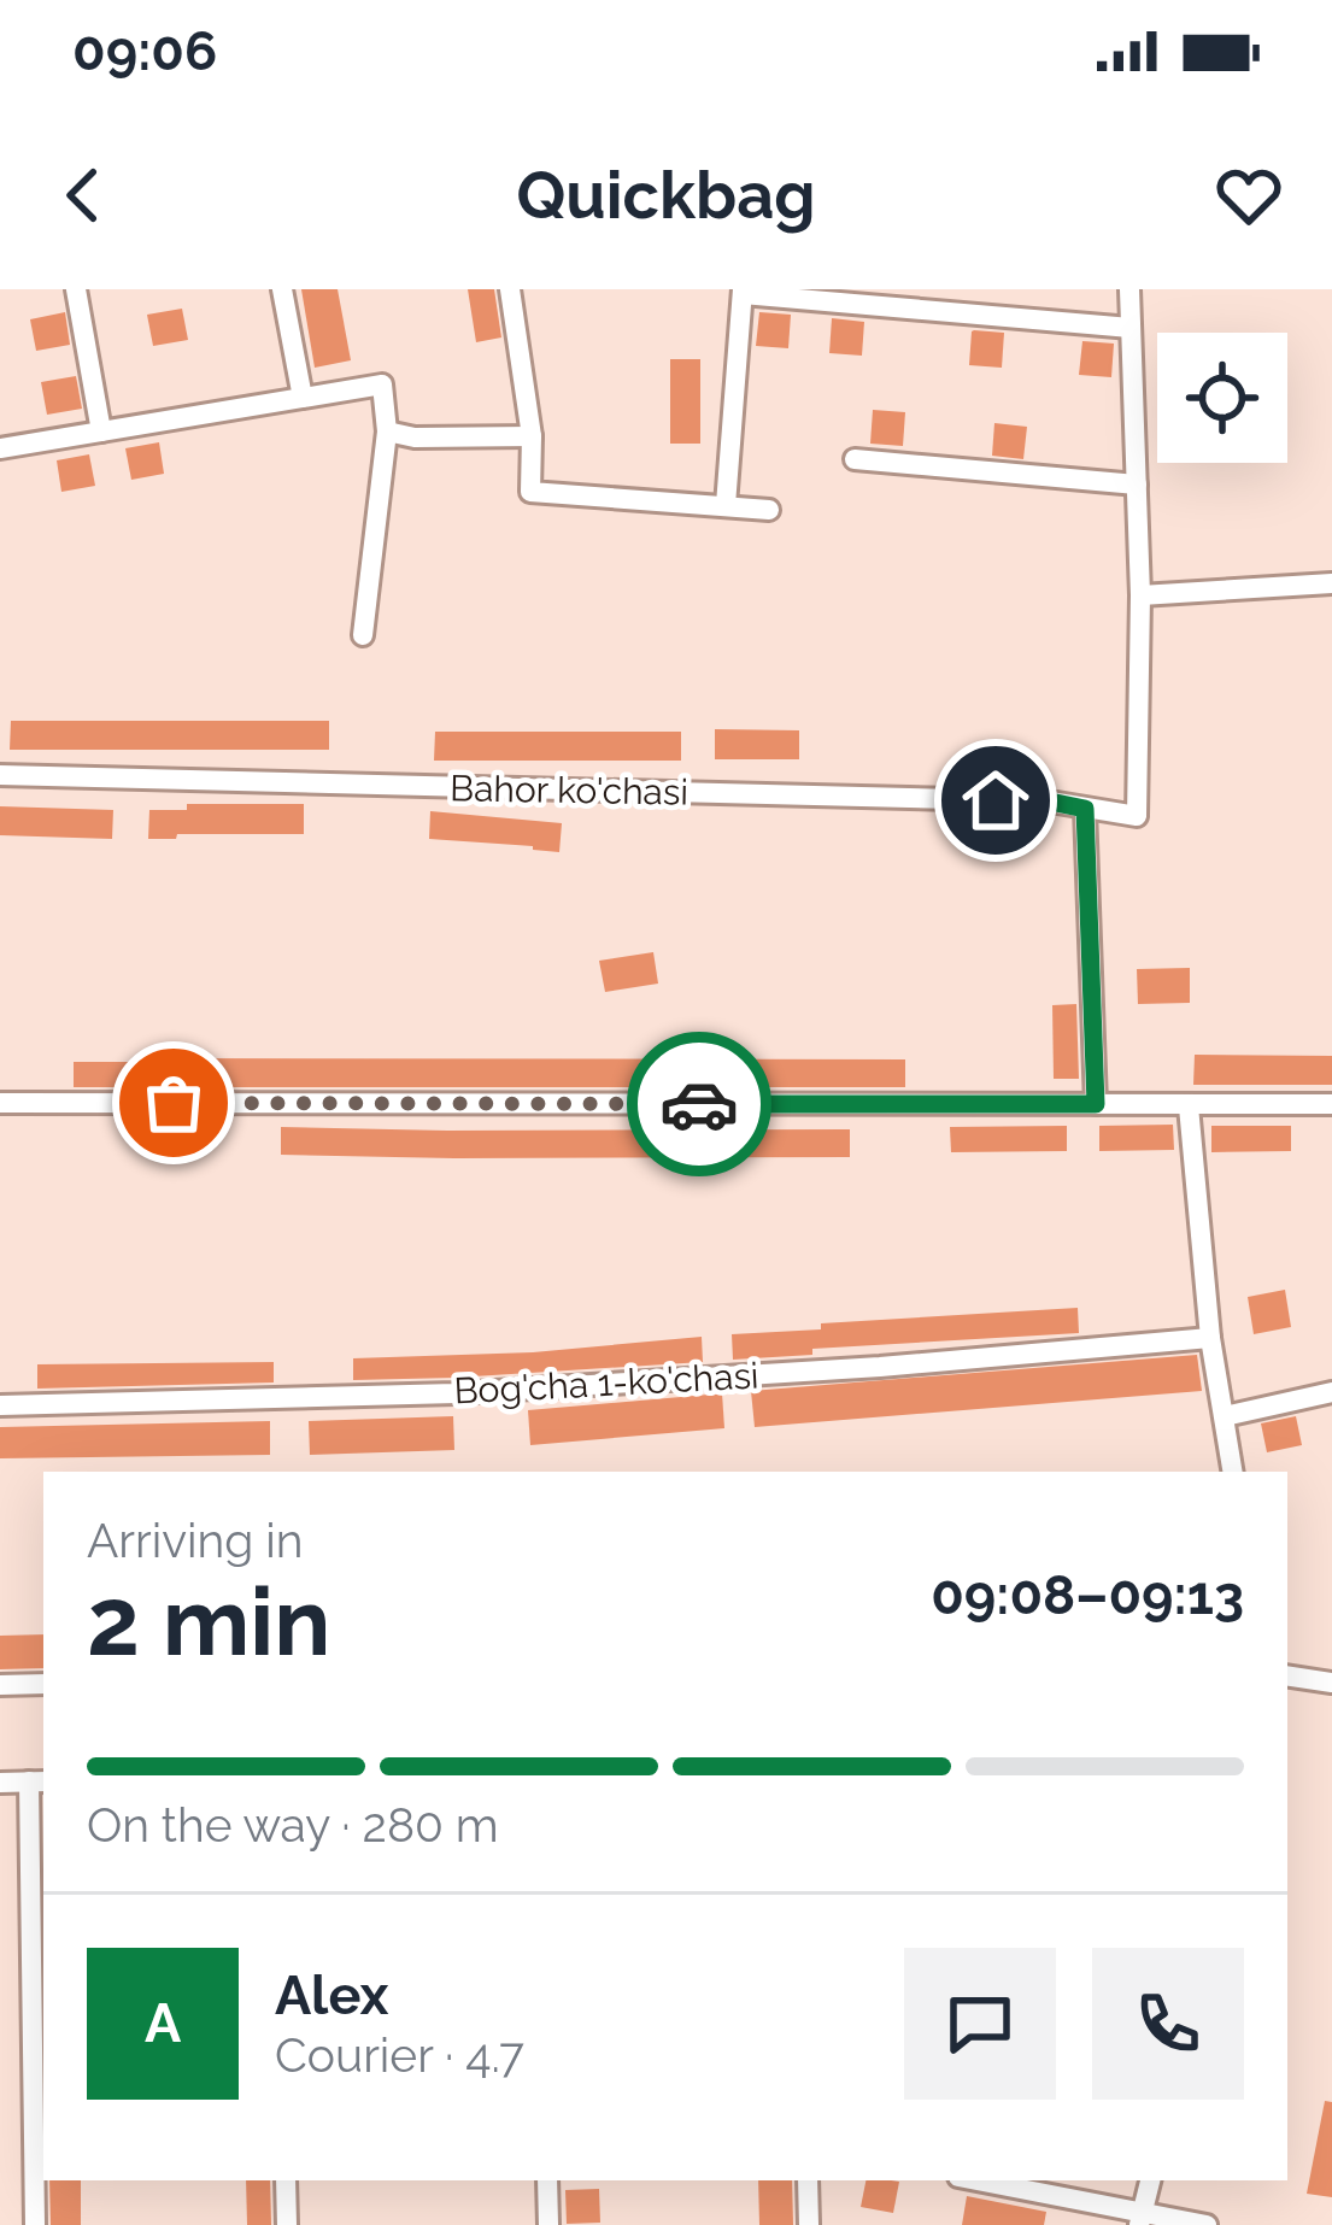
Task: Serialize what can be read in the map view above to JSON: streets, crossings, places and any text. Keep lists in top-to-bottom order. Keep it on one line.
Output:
{"streets":{"street":["Bahor ko'chasi","Bog'cha 1-ko'chasi"]},"page":{"status":"09:06","header":"Quickbag","heading":["2 min","Arriving in","09:08–09:13"],"panel":["Alex","Courier · 4.7"],"bar":"On the way · 280 m","round":"A"}}
